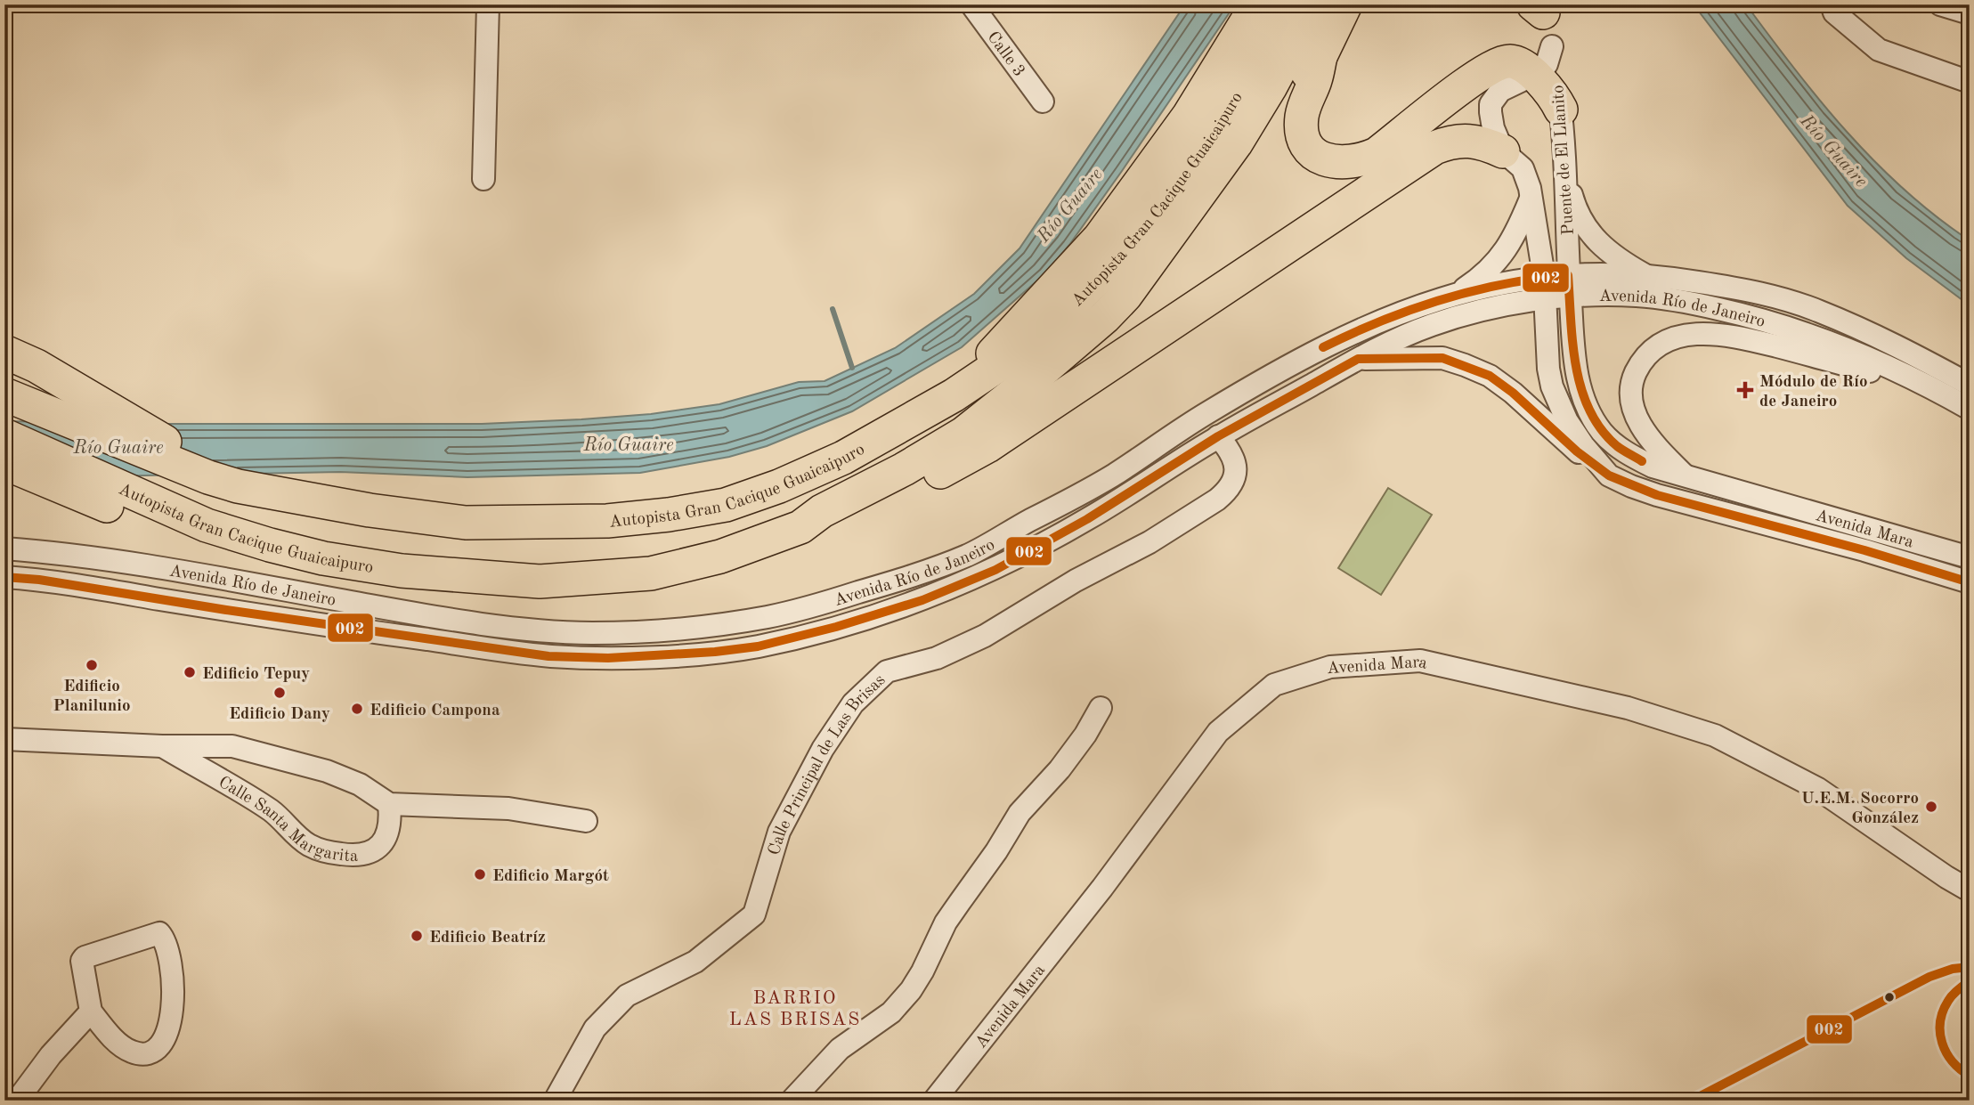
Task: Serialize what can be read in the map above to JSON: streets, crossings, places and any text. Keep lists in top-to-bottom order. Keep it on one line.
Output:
{"streets":{"highway":["Autopista Gran Cacique Guaicaipuro"],"street":["Calle 3","Puente de El Llanito","Avenida Río de Janeiro","Avenida Mara","Calle Principal de Las Brisas","Calle Santa Margarita"]},"crossings":[["Puente de El Llanito","Avenida Río de Janeiro"],["Puente de El Llanito","Avenida Mara"],["Avenida Río de Janeiro","Avenida Mara"],["Avenida Río de Janeiro","Calle Principal de Las Brisas"]],"districts":["BARRIO LAS BRISAS"],"water":["Río Guaire"],"places":{"health":["Módulo de Río de Janeiro"],"other":["Edificio Planilunio","Edificio Tepuy","Edificio Dany","Edificio Campona","U.E.M. Socorro González","Edificio Margót","Edificio Beatríz"]},"lines":["transit line 002"]}
